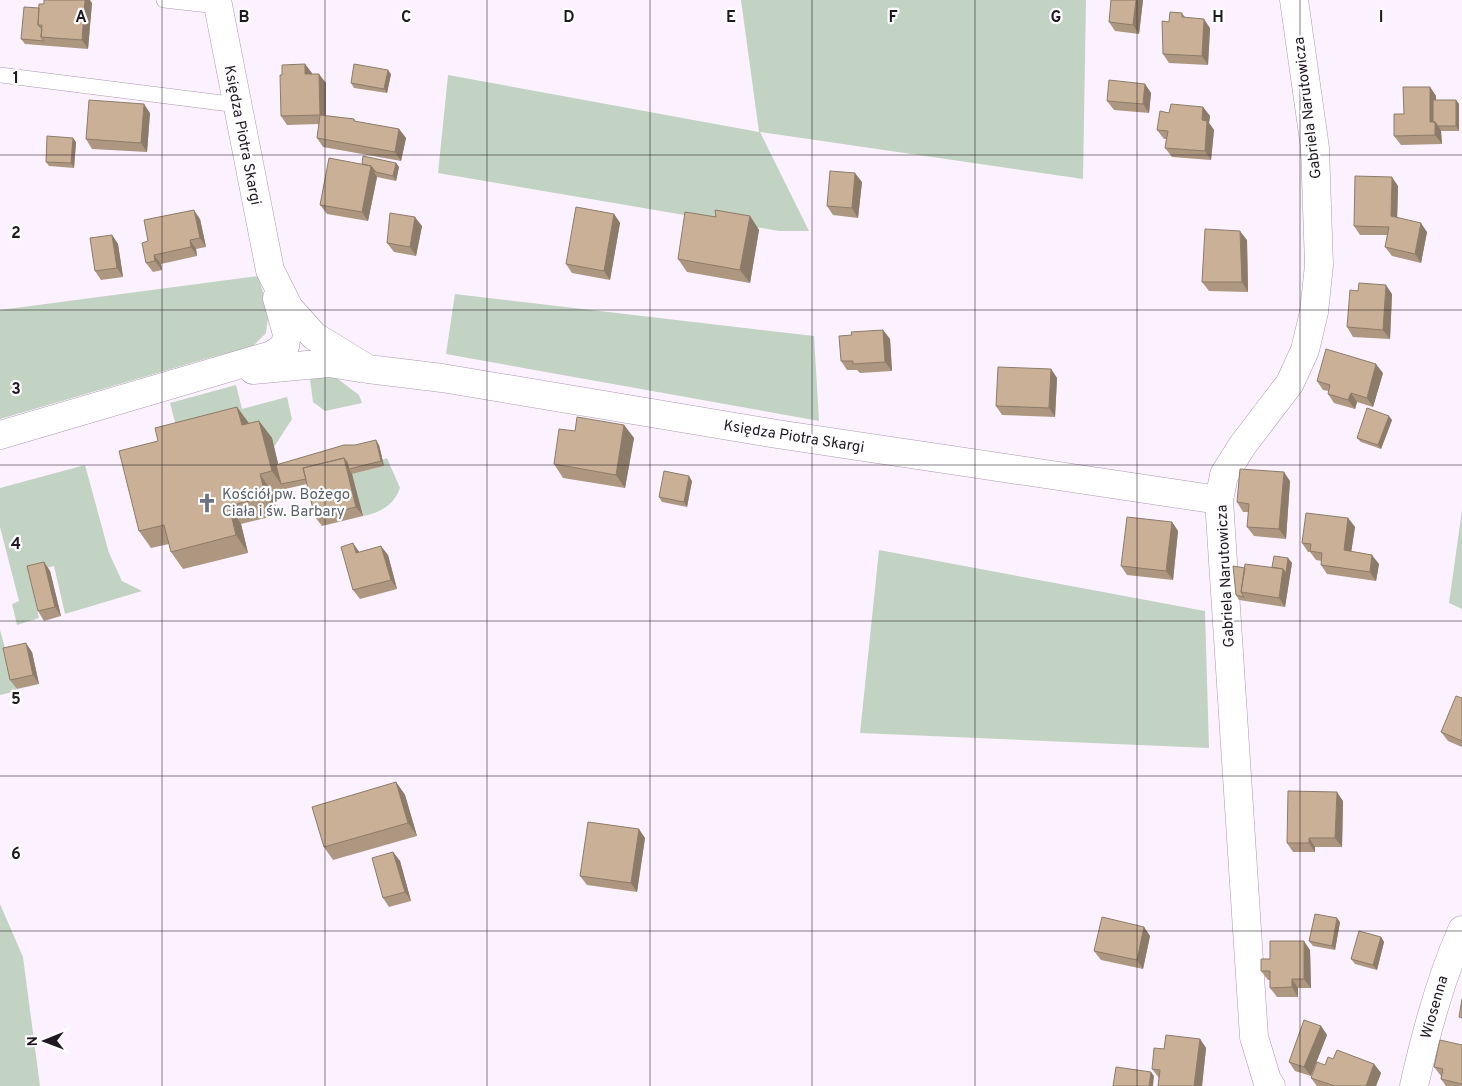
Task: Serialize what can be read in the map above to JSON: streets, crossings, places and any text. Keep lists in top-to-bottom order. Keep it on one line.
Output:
{"streets":{"street":["Gabriela Narutowicza","Księdza Piotra Skargi","Wiosenna"]},"crossings":[["Gabriela Narutowicza","Księdza Piotra Skargi"]],"places":{"church":["Kościół pw. Bożego Ciała i św. Barbary"]},"north":"left","grid":{"columns":["A","B","C","D","E","F","G","H","I"],"rows":["1","2","3","4","5","6"]}}
